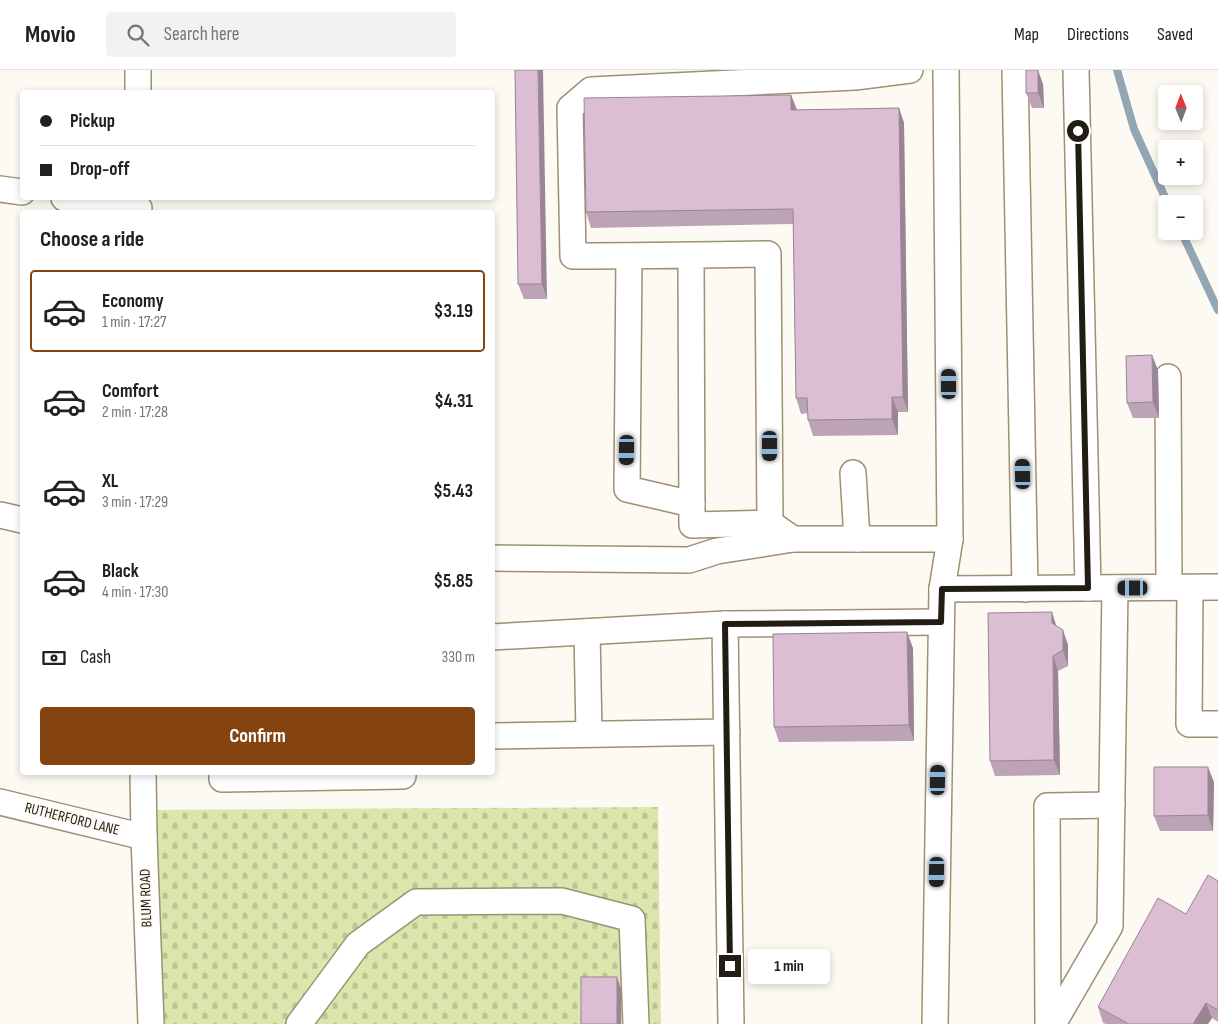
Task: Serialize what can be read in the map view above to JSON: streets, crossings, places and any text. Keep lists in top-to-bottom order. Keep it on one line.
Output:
{"streets":{"street":["RUTHERFORD LANE","BLUM ROAD"]},"crossings":[["RUTHERFORD LANE","BLUM ROAD"]],"north":"top","page":{"header":"Movio","search":"Search here","nav":["Map","Directions","Saved"],"map_buttons":["+","−"],"banner":["Pickup","Drop-off"],"heading":"Choose a ride","list":[{"name":"Economy","note":"1 min · 17:27","value":"$3.19"},{"name":"Comfort","note":"2 min · 17:28","value":"$4.31"},{"name":"XL","note":"3 min · 17:29","value":"$5.43"},{"name":"Black","note":"4 min · 17:30","value":"$5.85"}],"pay":["Cash","330 m"],"buttons":"Confirm","bubble":"1 min"}}
